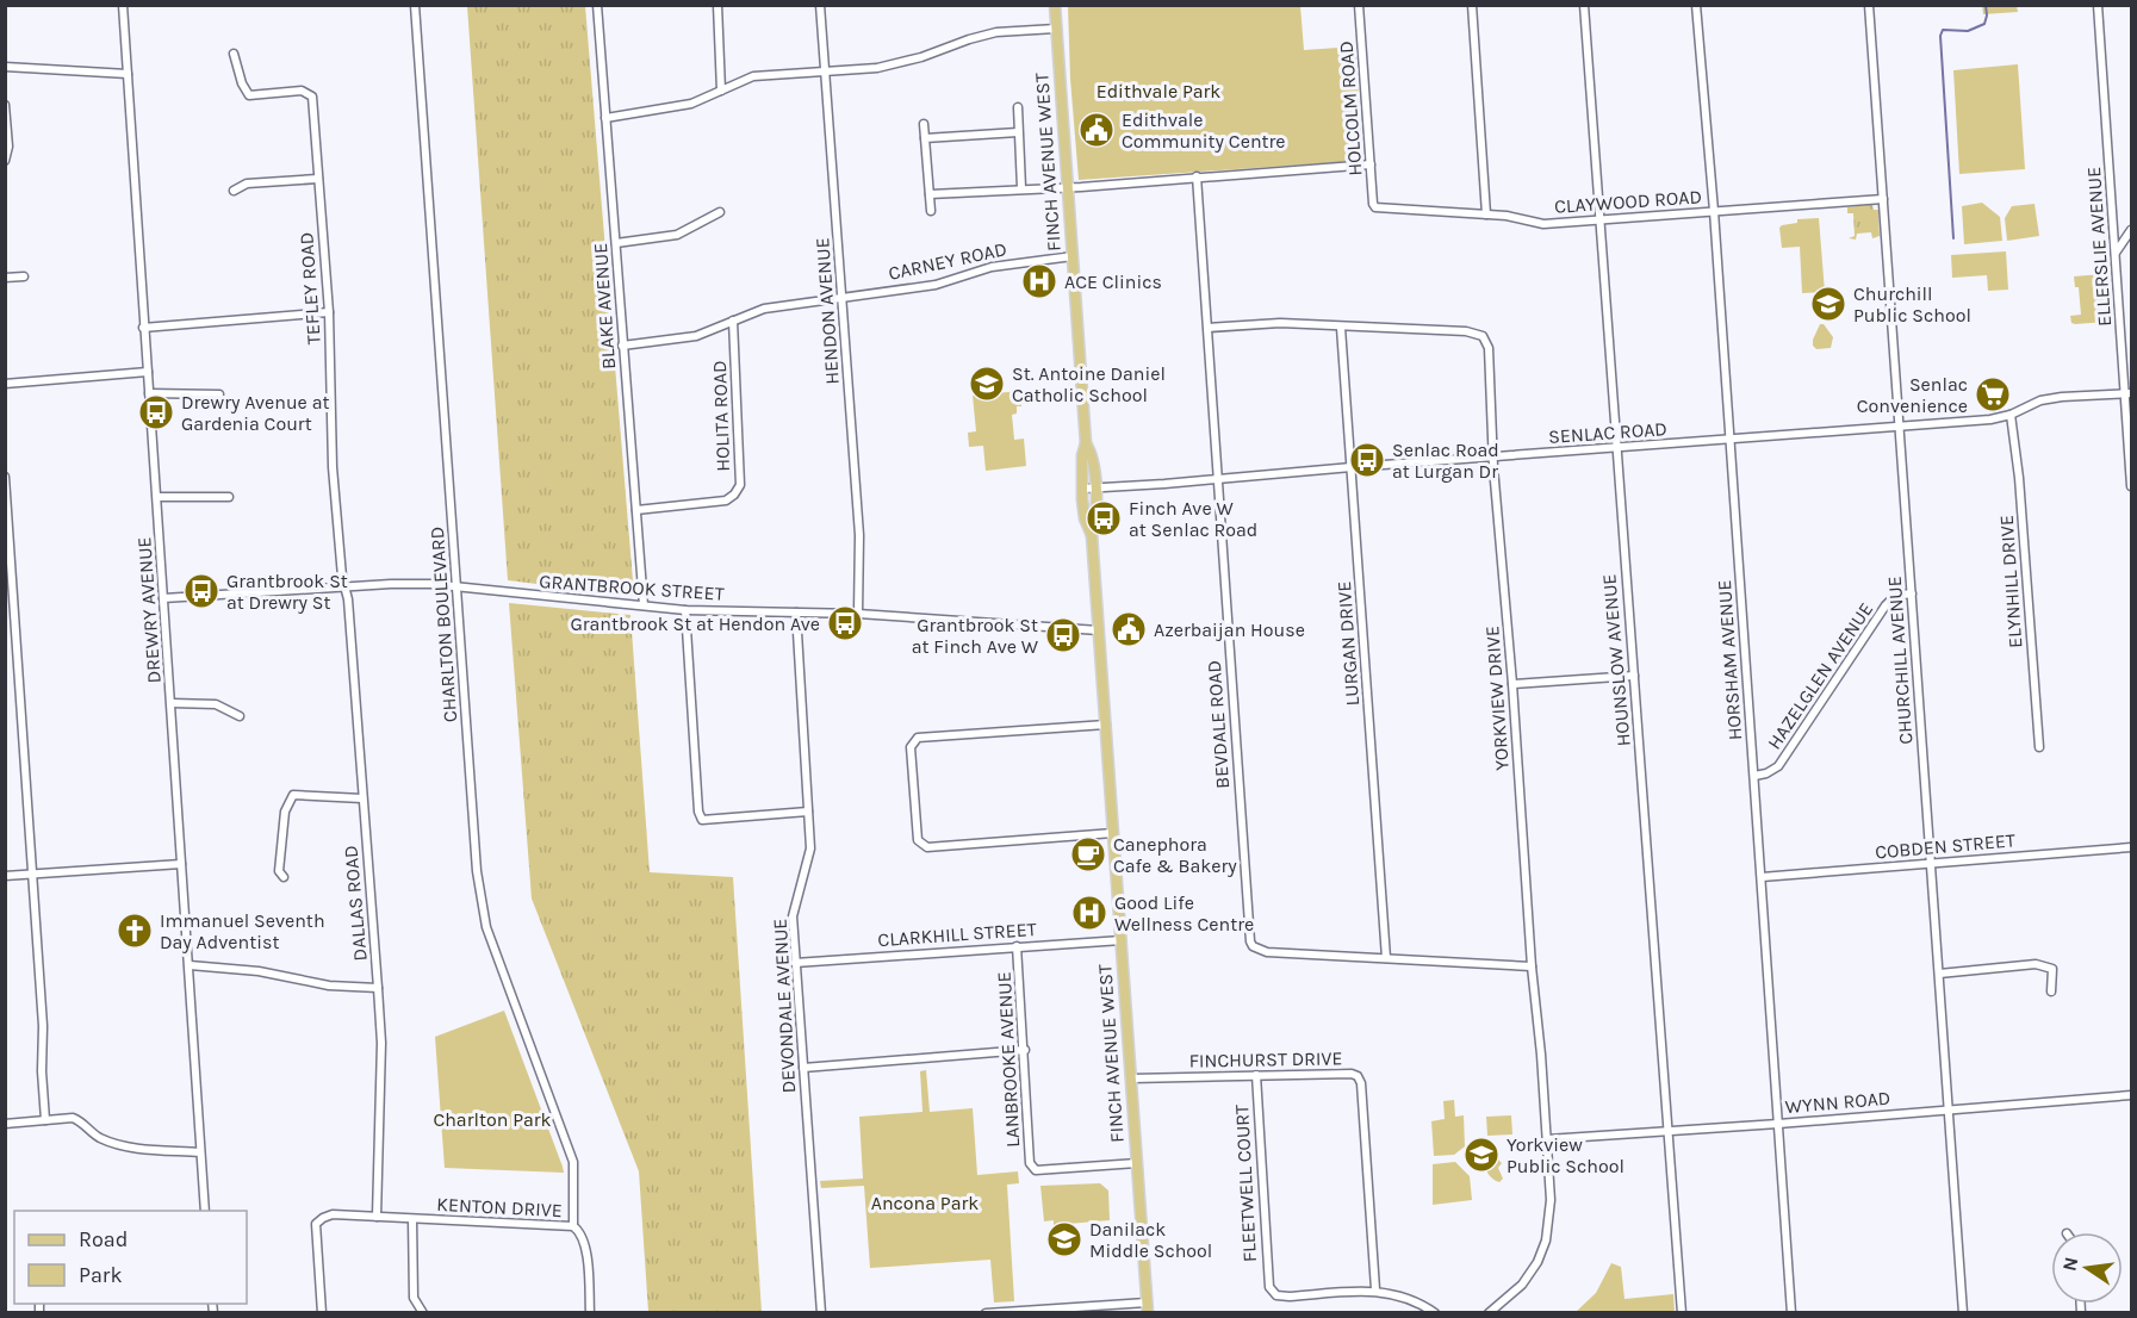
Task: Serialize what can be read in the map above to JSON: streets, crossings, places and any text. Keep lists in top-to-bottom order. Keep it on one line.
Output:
{"streets":{"main road":["FINCH AVENUE WEST"],"street":["HOLCOLM ROAD","CLAYWOOD ROAD","ELLERSLIE AVENUE","CARNEY ROAD","TEFLEY ROAD","BLAKE AVENUE","HENDON AVENUE","HOLITA ROAD","SENLAC ROAD","ELYNHILL DRIVE","GRANTBROOK STREET","DREWRY AVENUE","CHARLTON BOULEVARD","LURGAN DRIVE","HOUNSLOW AVENUE","HORSHAM AVENUE","CHURCHILL AVENUE","HAZELGLEN AVENUE","YORKVIEW DRIVE","BEVDALE ROAD","COBDEN STREET","DALLAS ROAD","CLARKHILL STREET","DEVONDALE AVENUE","LANBROOKE AVENUE","FINCHURST DRIVE","WYNN ROAD","FLEETWELL COURT","KENTON DRIVE"]},"crossings":[["HOLCOLM ROAD","CLAYWOOD ROAD"],["FINCH AVENUE WEST","CARNEY ROAD"],["FINCH AVENUE WEST","SENLAC ROAD"],["FINCH AVENUE WEST","GRANTBROOK STREET"],["FINCH AVENUE WEST","CLARKHILL STREET"],["FINCH AVENUE WEST","LANBROOKE AVENUE"],["FINCH AVENUE WEST","FINCHURST DRIVE"],["CLAYWOOD ROAD","HOUNSLOW AVENUE"],["CLAYWOOD ROAD","HORSHAM AVENUE"],["CLAYWOOD ROAD","CHURCHILL AVENUE"],["ELLERSLIE AVENUE","SENLAC ROAD"],["CARNEY ROAD","BLAKE AVENUE"],["CARNEY ROAD","HENDON AVENUE"],["CARNEY ROAD","HOLITA ROAD"],["TEFLEY ROAD","GRANTBROOK STREET"],["TEFLEY ROAD","DALLAS ROAD"],["BLAKE AVENUE","HOLITA ROAD"],["BLAKE AVENUE","GRANTBROOK STREET"],["HENDON AVENUE","GRANTBROOK STREET"],["SENLAC ROAD","ELYNHILL DRIVE"],["SENLAC ROAD","LURGAN DRIVE"],["SENLAC ROAD","HOUNSLOW AVENUE"],["SENLAC ROAD","HORSHAM AVENUE"],["SENLAC ROAD","CHURCHILL AVENUE"],["SENLAC ROAD","YORKVIEW DRIVE"],["SENLAC ROAD","BEVDALE ROAD"],["GRANTBROOK STREET","DREWRY AVENUE"],["GRANTBROOK STREET","CHARLTON BOULEVARD"],["GRANTBROOK STREET","DALLAS ROAD"],["GRANTBROOK STREET","DEVONDALE AVENUE"],["CHARLTON BOULEVARD","KENTON DRIVE"],["LURGAN DRIVE","YORKVIEW DRIVE"],["LURGAN DRIVE","BEVDALE ROAD"],["HOUNSLOW AVENUE","WYNN ROAD"],["HORSHAM AVENUE","HAZELGLEN AVENUE"],["HORSHAM AVENUE","COBDEN STREET"],["HORSHAM AVENUE","WYNN ROAD"],["CHURCHILL AVENUE","HAZELGLEN AVENUE"],["CHURCHILL AVENUE","COBDEN STREET"],["CHURCHILL AVENUE","WYNN ROAD"],["YORKVIEW DRIVE","BEVDALE ROAD"],["YORKVIEW DRIVE","WYNN ROAD"],["DALLAS ROAD","KENTON DRIVE"],["CLARKHILL STREET","DEVONDALE AVENUE"],["CLARKHILL STREET","LANBROOKE AVENUE"],["FINCHURST DRIVE","FLEETWELL COURT"]],"parks":["Edithvale Park","Charlton Park","Ancona Park"],"places":{"public building":["Edithvale Community Centre","Azerbaijan House"],"hospital":["ACE Clinics","Good Life Wellness Centre"],"school or university":["Churchill Public School","St. Antoine Daniel Catholic School","Yorkview Public School","Danilack Middle School"],"supermarket":["Senlac Convenience"],"bus stop":["Drewry Avenue at Gardenia Court","Senlac Road at Lurgan Dr","Finch Ave W at Senlac Road","Grantbrook St at Drewry St","Grantbrook St at Hendon Ave","Grantbrook St at Finch Ave W"],"cafe":["Canephora Cafe & Bakery"],"church":["Immanuel Seventh Day Adventist"]},"legend":["Road","Park"],"north":"left"}
